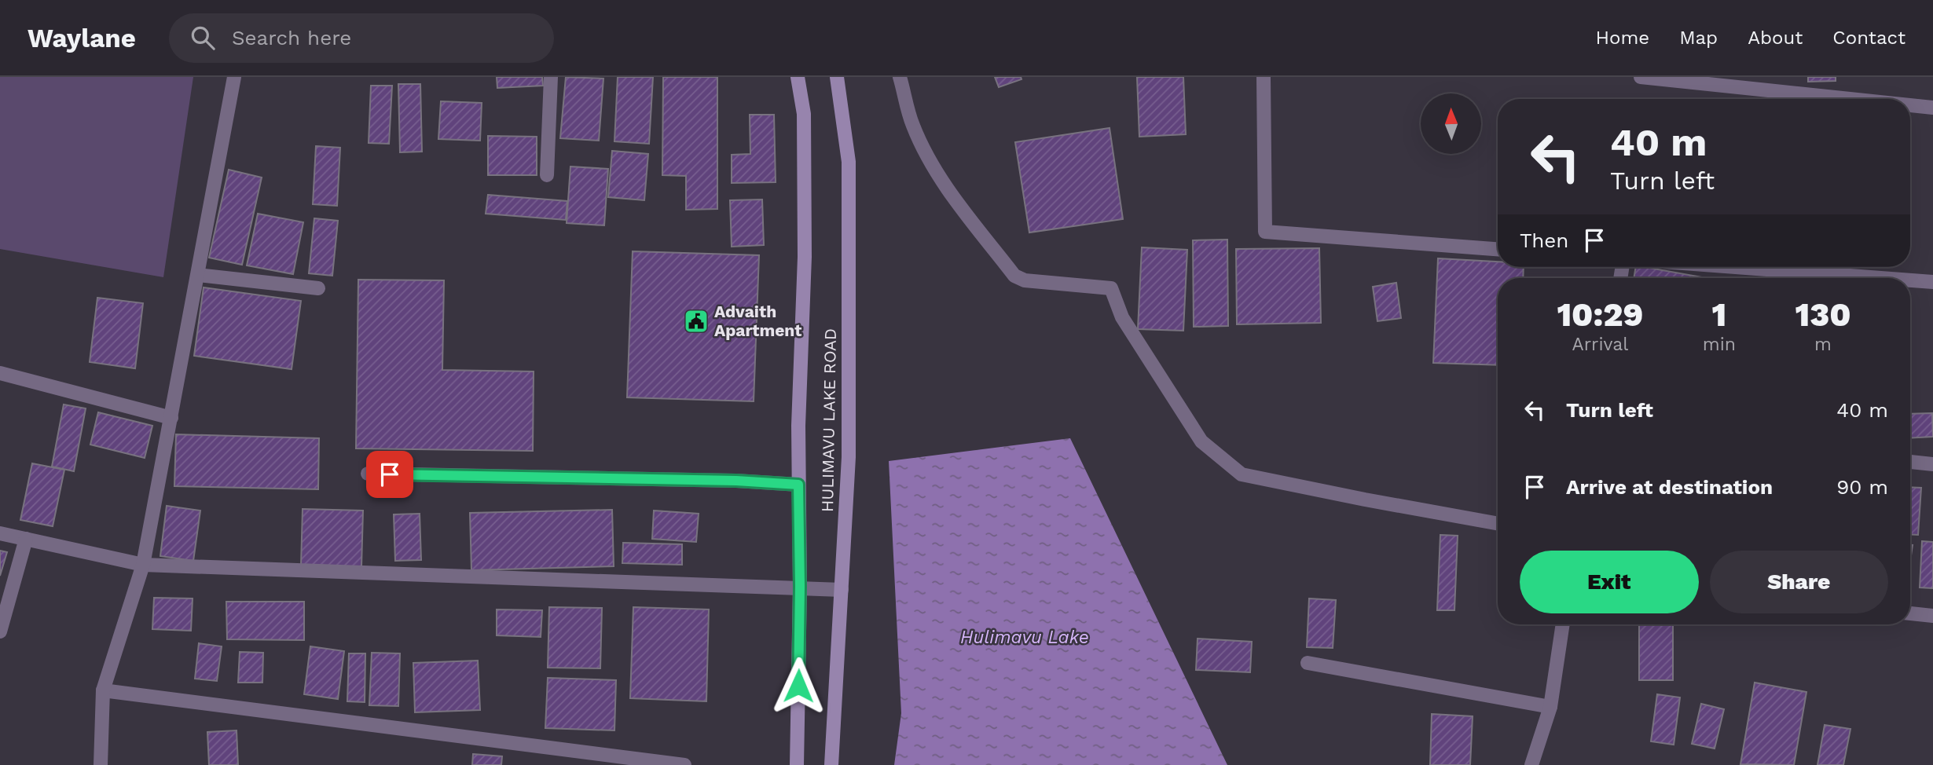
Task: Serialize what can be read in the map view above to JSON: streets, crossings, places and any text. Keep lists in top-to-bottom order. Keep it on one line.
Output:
{"streets":{"main road":["HULIMAVU LAKE ROAD"]},"water":["Hulimavu Lake"],"places":{"public building":["Advaith Apartment"]},"north":"top","page":{"header":"Waylane","search":"Search here","nav":["Home","Map","About","Contact"],"turn":["40 m","Turn left"],"then":"Then","eta":["10:29","Arrival","1","min","130","m"],"list":[{"name":"Turn left","value":"40 m"},{"name":"Arrive at destination","value":"90 m"}],"buttons":["Exit","Share"]}}
